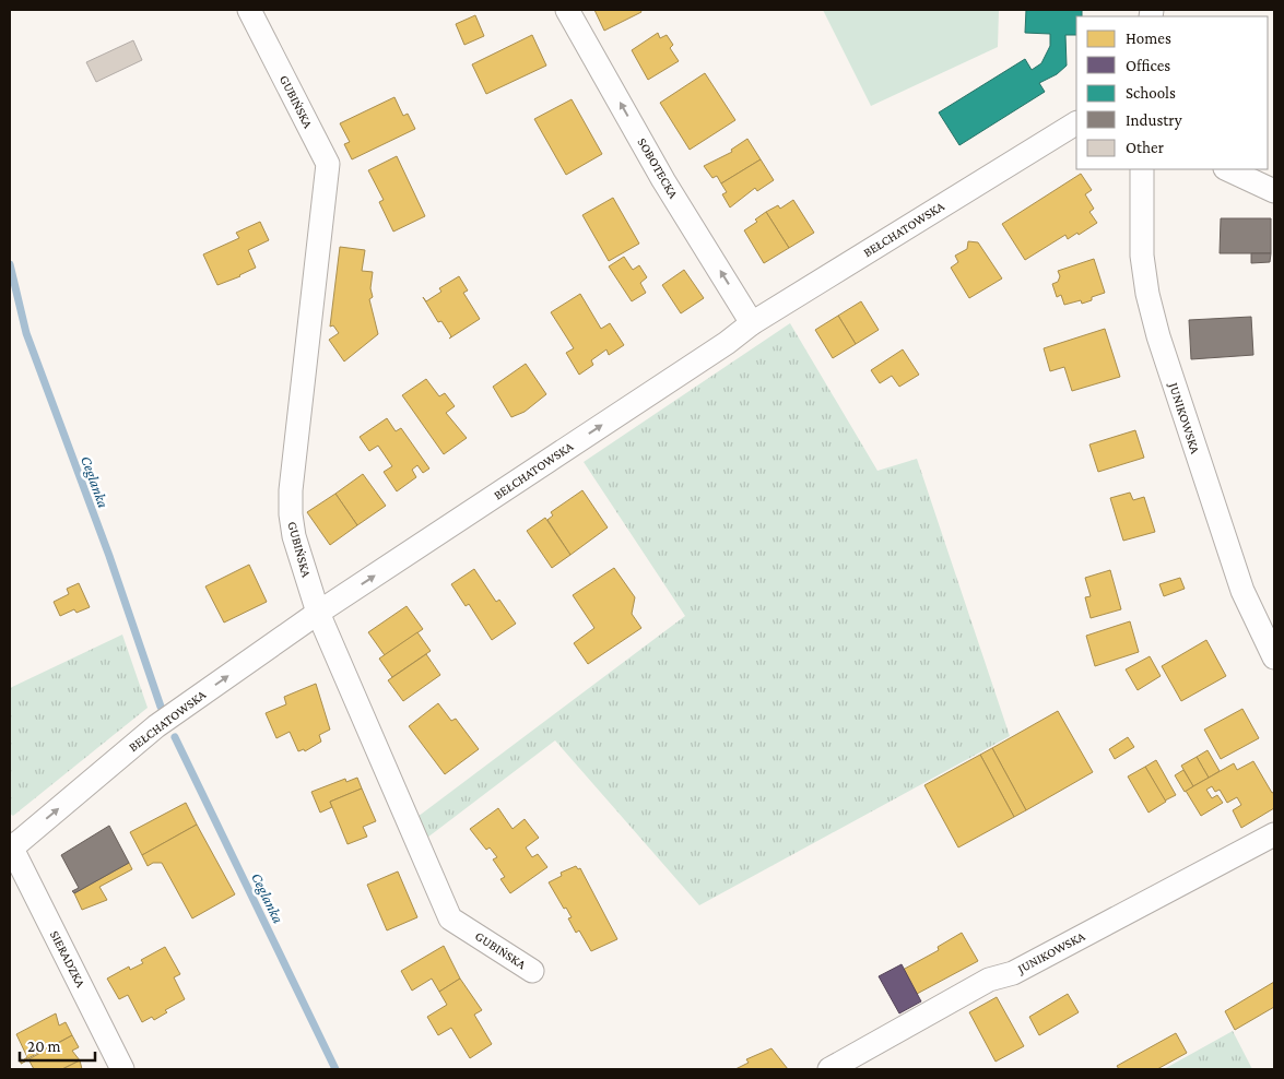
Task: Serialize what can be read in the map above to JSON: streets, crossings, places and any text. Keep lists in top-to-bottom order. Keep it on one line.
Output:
{"streets":{"street":["GUBIŃSKA","SOBOTECKA","BEŁCHATOWSKA","JUNIKOWSKA","SIERADZKA"]},"crossings":[["GUBIŃSKA","BEŁCHATOWSKA"],["SOBOTECKA","BEŁCHATOWSKA"],["BEŁCHATOWSKA","SIERADZKA"]],"one_way":["SOBOTECKA","BEŁCHATOWSKA"],"water":["Ceglanka"],"legend":["Homes","Offices","Schools","Industry","Other"],"scale_bar":"20 m"}
